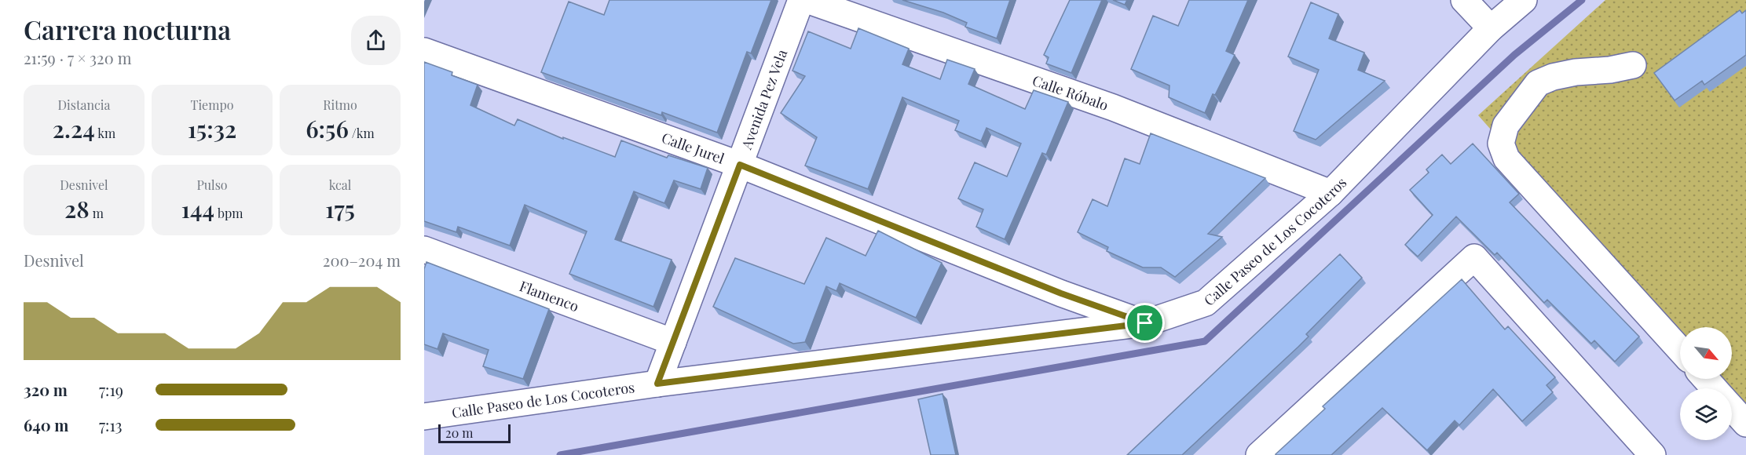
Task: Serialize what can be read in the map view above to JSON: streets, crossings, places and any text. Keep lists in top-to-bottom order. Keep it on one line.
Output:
{"streets":{"street":["Calle Róbalo","Avenida Pez Vela","Calle Jurel","Calle Paseo de Los Cocoteros","Flamenco"]},"crossings":[["Calle Róbalo","Calle Paseo de Los Cocoteros"],["Avenida Pez Vela","Calle Jurel"],["Avenida Pez Vela","Calle Paseo de Los Cocoteros"],["Avenida Pez Vela","Flamenco"],["Calle Jurel","Calle Paseo de Los Cocoteros"]],"scale_bar":"20 m","north":"bottom right","page":{"heading":["Carrera nocturna","21:59 · 7 × 320 m"],"stats":[["Distancia","2.24 km"],["Tiempo","15:32"],["Ritmo","6:56 /km"],["Desnivel","28 m"],["Pulso","144 bpm"],["kcal","175"]],"chart":["Desnivel","200–204 m"],"list":[{"name":"320 m","note":"7:19"},{"name":"640 m","note":"7:13"}],"scale":"20 m"}}
